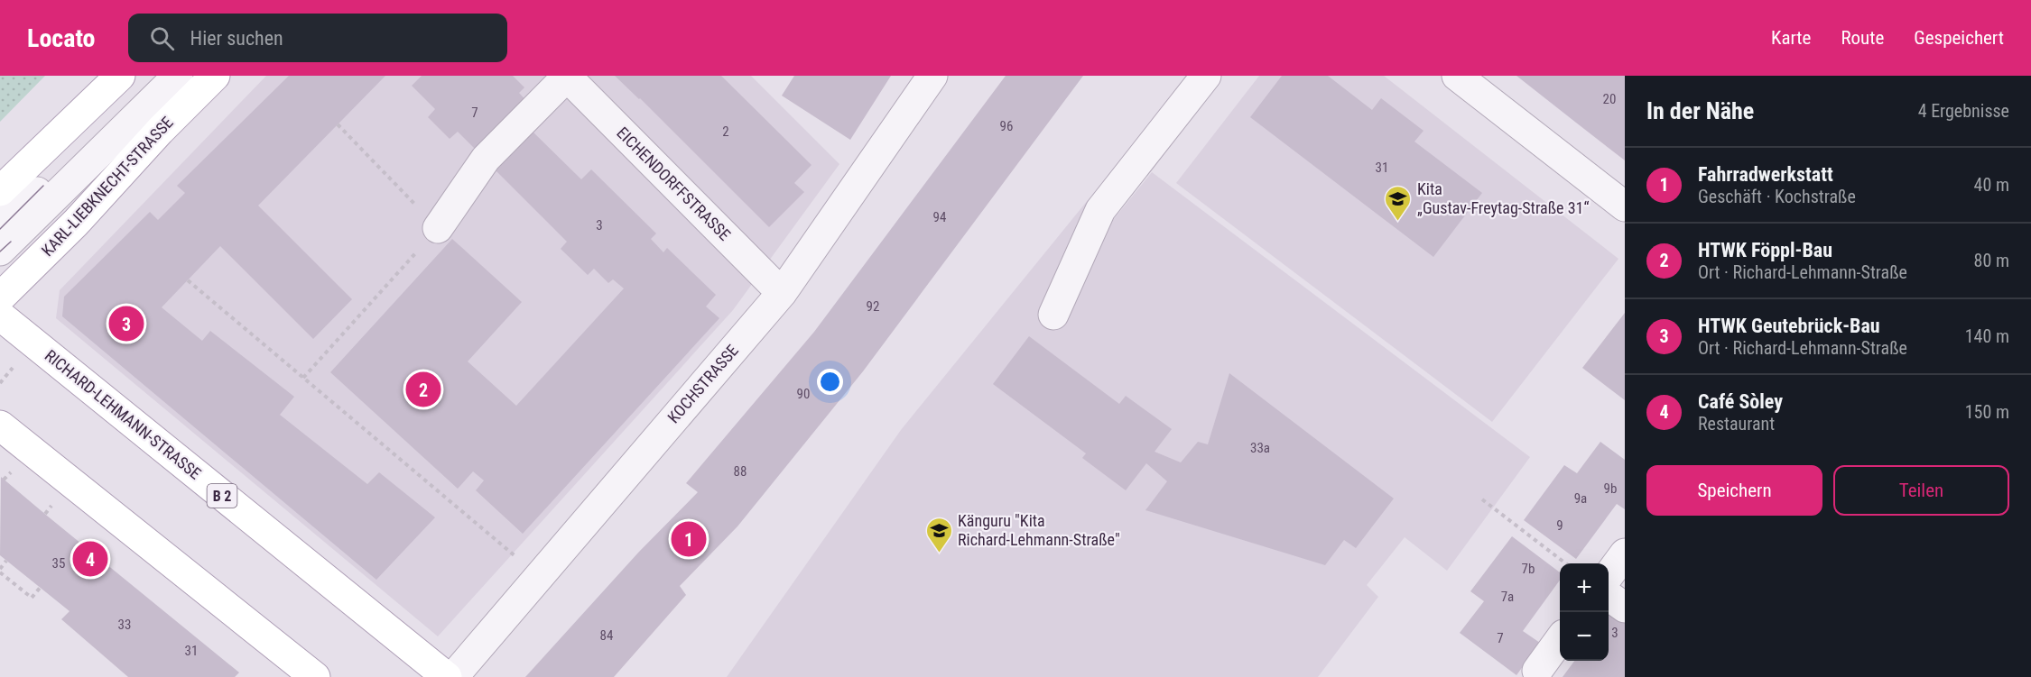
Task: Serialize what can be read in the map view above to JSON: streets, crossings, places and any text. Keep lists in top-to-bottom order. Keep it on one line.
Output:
{"streets":{"main road":["KARL-LIEBKNECHT-STRASSE","RICHARD-LEHMANN-STRASSE","B 2"],"street":["EICHENDORFFSTRASSE","KOCHSTRASSE"]},"crossings":[["EICHENDORFFSTRASSE","KOCHSTRASSE"]],"places":{"school or university":["Kita „Gustav-Freytag-Straße 31“","Känguru \"Kita Richard-Lehmann-Straße\""]},"house_numbers":["20","7","96","2","31","94","3","92","90","33a","88","9b","9a","9","35","7b","7a","33","3","84","7","31"],"page":{"header":"Locato","search":"Hier suchen","nav":["Karte","Route","Gespeichert"],"heading":["In der Nähe","4 Ergebnisse"],"list":[{"mark":"1","name":"Fahrradwerkstatt","note":"Geschäft · Kochstraße","value":"40 m"},{"mark":"2","name":"HTWK Föppl-Bau","note":"Ort · Richard-Lehmann-Straße","value":"80 m"},{"mark":"3","name":"HTWK Geutebrück-Bau","note":"Ort · Richard-Lehmann-Straße","value":"140 m"},{"mark":"4","name":"Café Sòley","note":"Restaurant","value":"150 m"}],"pins":["3","2","1","4"],"buttons":["Speichern","Teilen"],"map_buttons":["+","−"]}}
